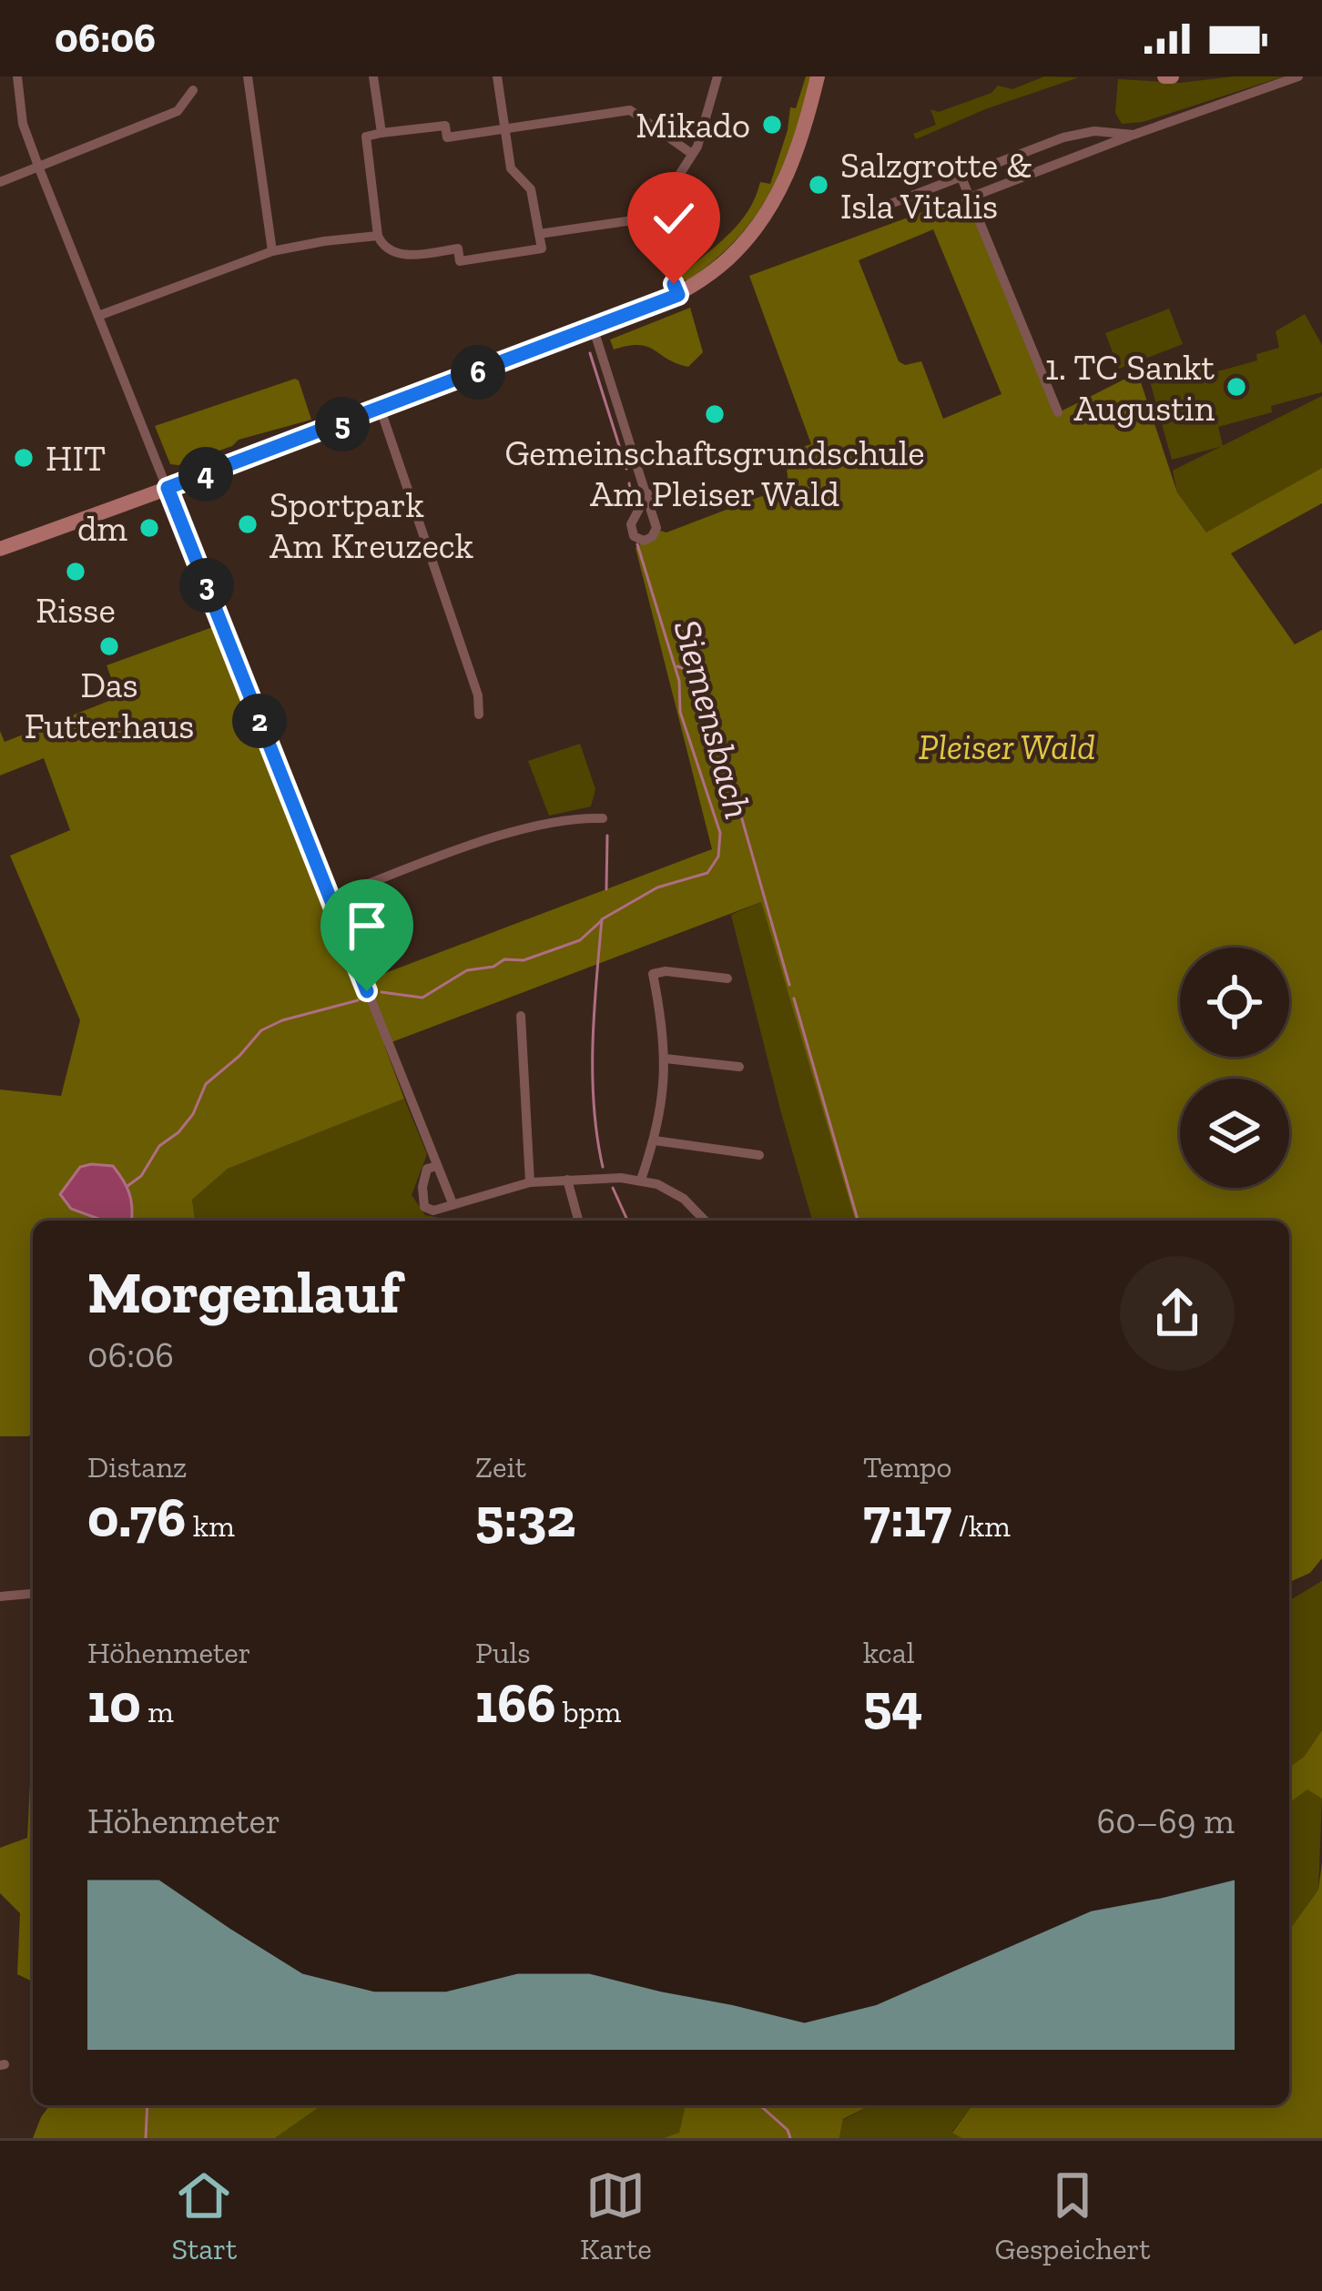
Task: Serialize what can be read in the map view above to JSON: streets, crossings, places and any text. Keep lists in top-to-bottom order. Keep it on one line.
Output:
{"water":["Siemensbach"],"parks":["Pleiser Wald"],"places":["Mikado","Salzgrotte & Isla Vitalis","1. TC Sankt Augustin","Gemeinschaftsgrundschule Am Pleiser Wald","HIT","Sportpark Am Kreuzeck","dm","Risse","Das Futterhaus"],"page":{"status":"06:06","pins":["6","5","4","3","2"],"heading":["Morgenlauf","06:06"],"stats":[["Distanz","0.76 km"],["Zeit","5:32"],["Tempo","7:17 /km"],["Höhenmeter","10 m"],["Puls","166 bpm"],["kcal","54"]],"chart":["Höhenmeter","60–69 m"],"tabs":["Start","Karte","Gespeichert"]}}
